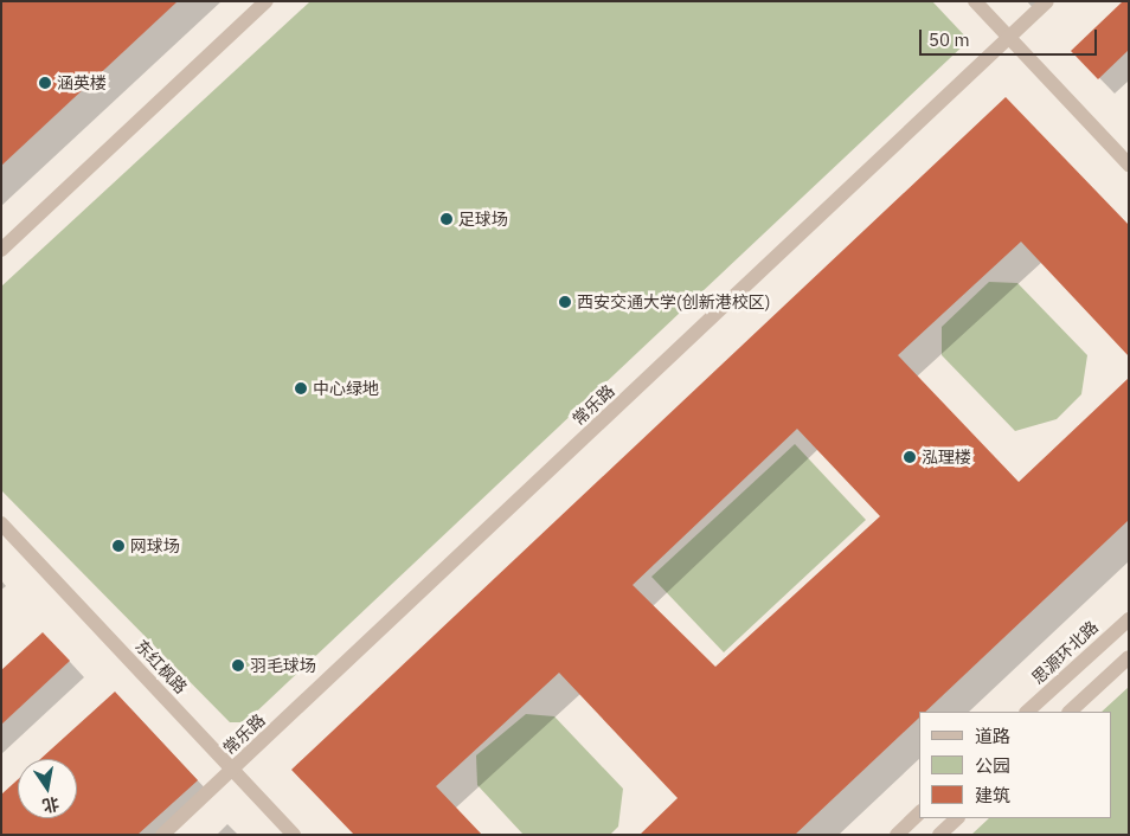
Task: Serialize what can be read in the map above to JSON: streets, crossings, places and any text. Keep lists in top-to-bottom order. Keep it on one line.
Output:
{"streets":{"street":["常乐路","思源环北路","东红枫路"]},"crossings":[["常乐路","东红枫路"]],"places":["涵英楼","足球场","西安交通大学(创新港校区)","中心绿地","泓理楼","网球场","羽毛球场"],"legend":["道路","公园","建筑"],"scale_bar":"50 m","north":"bottom"}
